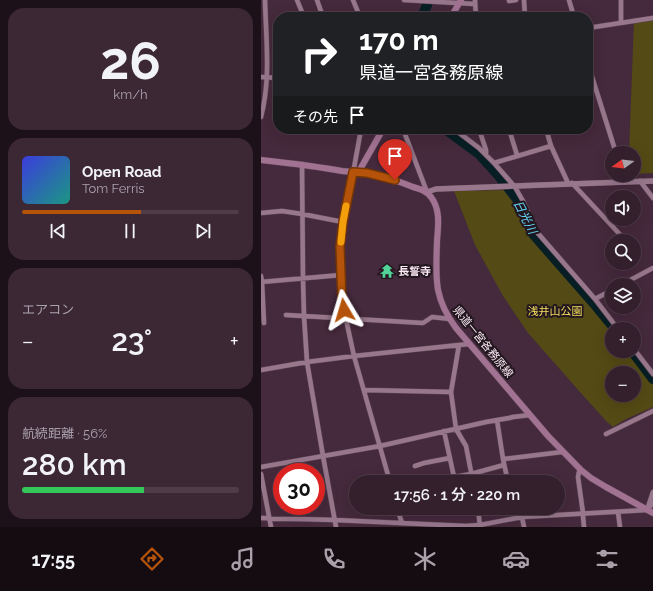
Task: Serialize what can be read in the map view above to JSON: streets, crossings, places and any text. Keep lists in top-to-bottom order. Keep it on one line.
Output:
{"streets":{"main road":["県道一宮各務原線"]},"water":["日光川"],"parks":["浅井山公園"],"places":{"temple":["長誓寺"]},"north":"left","page":{"tile":[["26","km/h"],"エアコン",["航続距離 · 56%","280 km"]],"turn":["170 m","県道一宮各務原線"],"then":"その先","map_buttons":["+","−"],"song":["Open Road","Tom Ferris"],"heat":["−","23°","+"],"limit":"30","trip":"17:56 · 1 分 · 220 m","tabs":"17:55"}}
